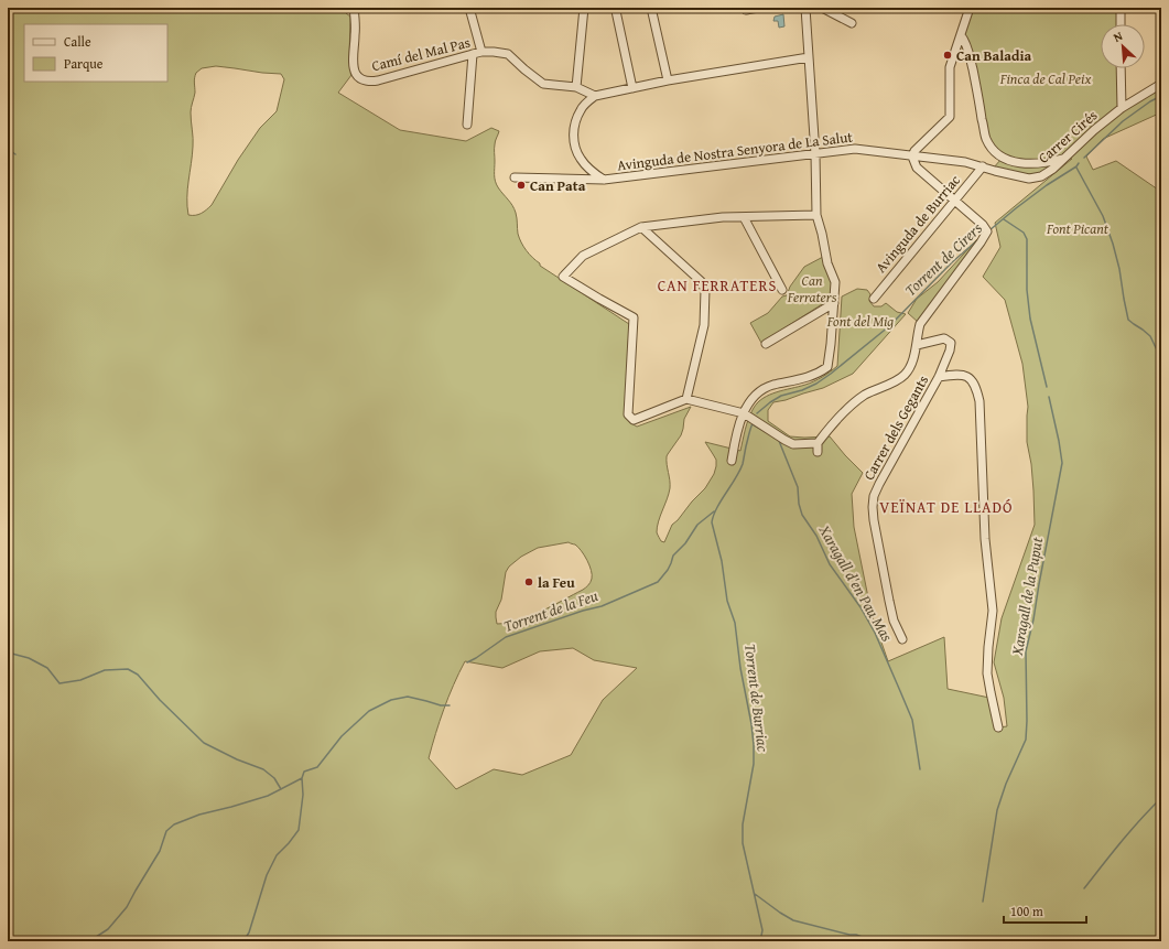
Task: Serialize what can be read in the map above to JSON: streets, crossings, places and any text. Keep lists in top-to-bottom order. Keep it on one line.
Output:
{"streets":{"street":["Camí del Mal Pas","Carrer Cirés","Avinguda de Nostra Senyora de La Salut","Avinguda de Burriac","Carrer dels Gegants"]},"crossings":[["Carrer Cirés","Avinguda de Nostra Senyora de La Salut"],["Carrer Cirés","Avinguda de Burriac"],["Avinguda de Nostra Senyora de La Salut","Avinguda de Burriac"]],"districts":["CAN FERRATERS","VEÏNAT DE LLADÓ"],"water":["Torrent de Cirers","Xaragall d'en Pau Mas","Xaragall de la Puput","Torrent de la Feu","Torrent de Burriac"],"parks":["Finca de Cal Peix","Font Picant","Can Ferraters","Font del Mig"],"places":["Can Baladia","Can Pata","la Feu"],"legend":["Calle","Parque"],"scale_bar":"100 m","north":"top left"}
